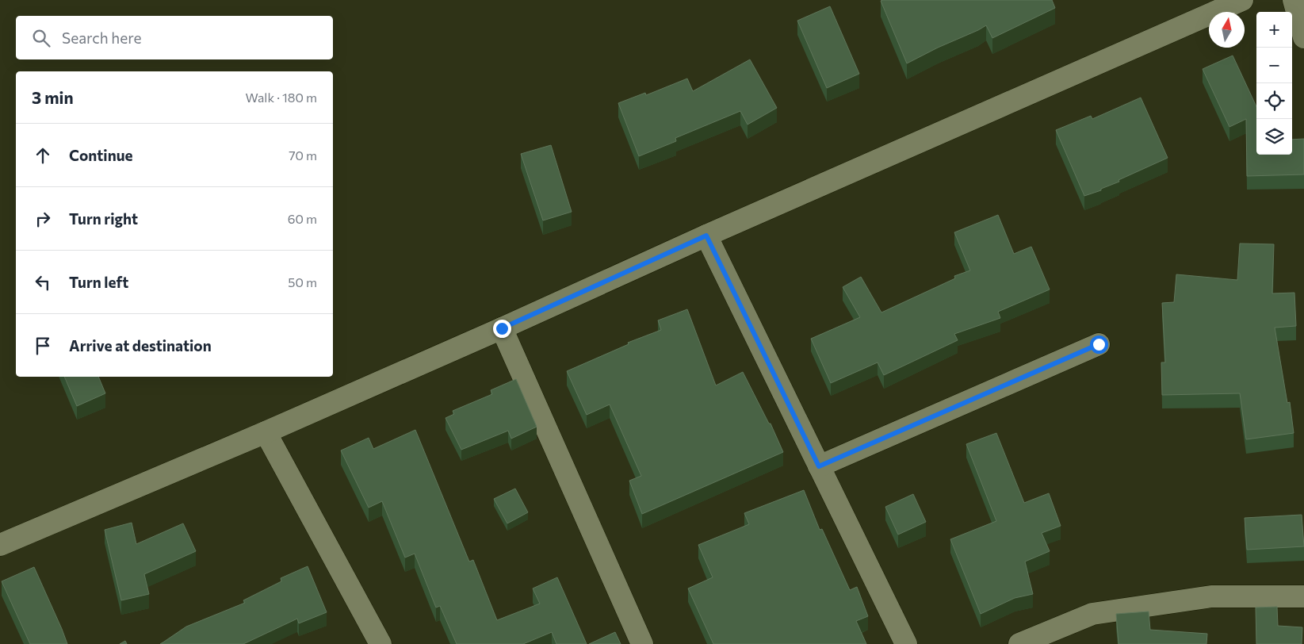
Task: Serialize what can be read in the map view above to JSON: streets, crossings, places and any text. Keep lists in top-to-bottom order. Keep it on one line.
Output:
{"north":"top","page":{"map_buttons":["+","−"],"search":"Search here","heading":["3 min","Walk · 180 m"],"list":[["Continue","70 m"],["Turn right","60 m"],["Turn left","50 m"],"Arrive at destination"]}}
